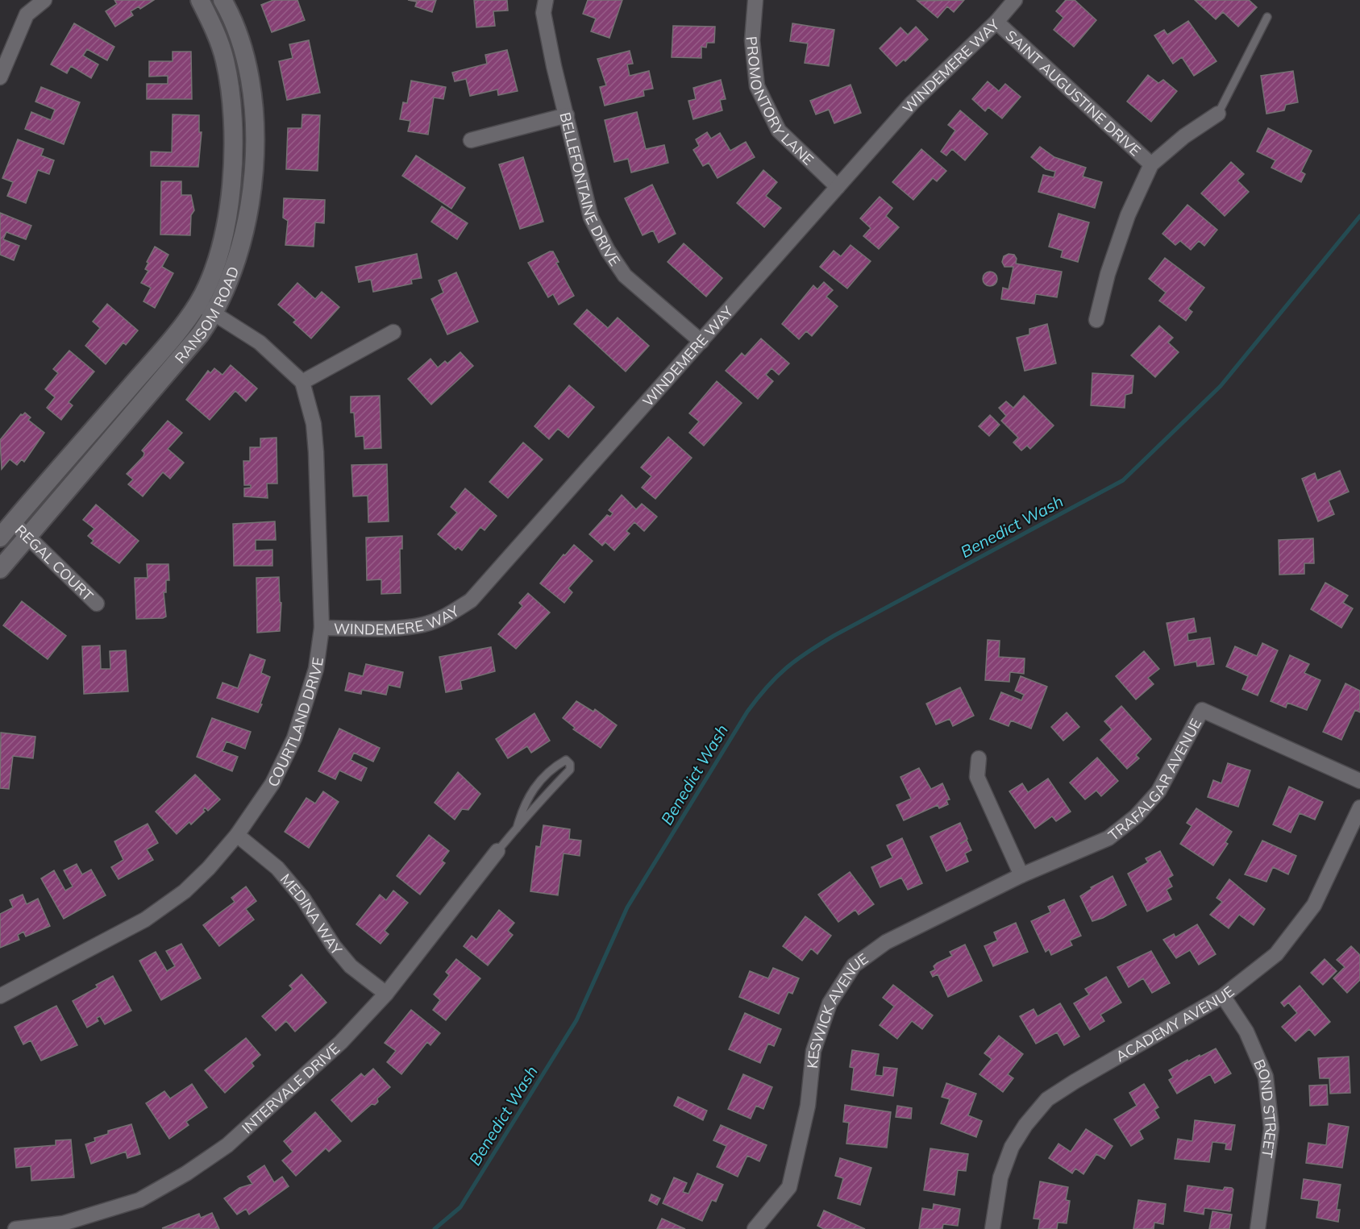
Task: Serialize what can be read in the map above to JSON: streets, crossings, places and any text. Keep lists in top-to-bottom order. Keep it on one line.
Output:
{"streets":{"street":["WINDEMERE WAY","SAINT AUGUSTINE DRIVE","PROMONTORY LANE","BELLEFONTAINE DRIVE","RANSOM ROAD","REGAL COURT","COURTLAND DRIVE","TRAFALGAR AVENUE","MEDINA WAY","KESWICK AVENUE","ACADEMY AVENUE","INTERVALE DRIVE","BOND STREET"]},"crossings":[["WINDEMERE WAY","SAINT AUGUSTINE DRIVE"],["WINDEMERE WAY","PROMONTORY LANE"],["WINDEMERE WAY","BELLEFONTAINE DRIVE"],["WINDEMERE WAY","COURTLAND DRIVE"],["RANSOM ROAD","REGAL COURT"],["COURTLAND DRIVE","MEDINA WAY"],["TRAFALGAR AVENUE","KESWICK AVENUE"],["MEDINA WAY","INTERVALE DRIVE"],["ACADEMY AVENUE","BOND STREET"]],"water":["Benedict Wash"]}
